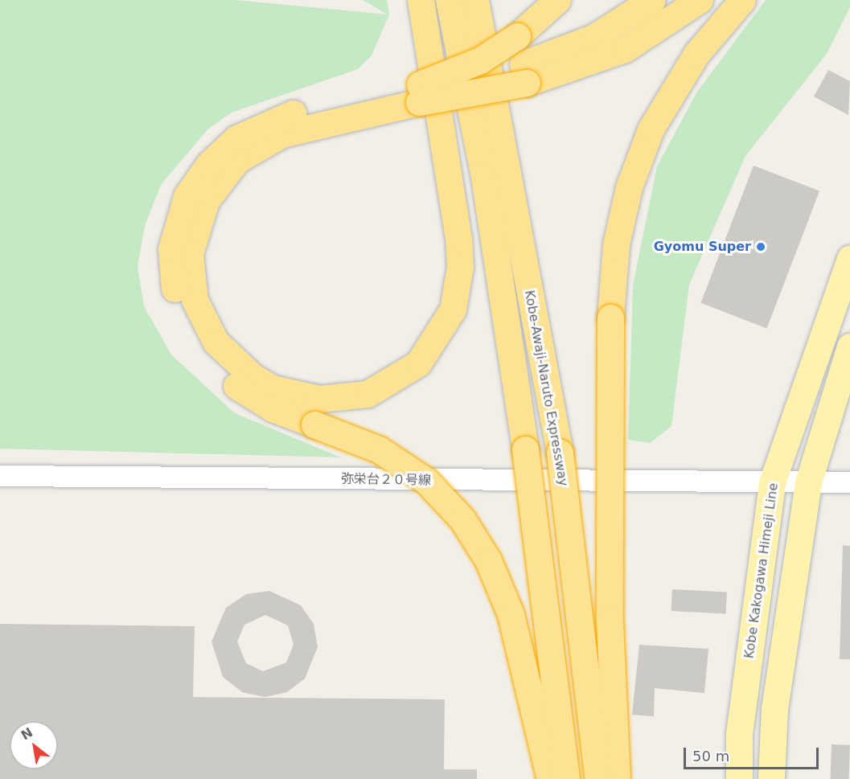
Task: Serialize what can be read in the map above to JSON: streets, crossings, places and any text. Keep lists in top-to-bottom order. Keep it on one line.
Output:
{"streets":{"highway":["Kobe-Awaji-Naruto Expressway"],"main road":["Kobe Kakogawa Himeji Line"],"street":["弥栄台２０号線"]},"crossings":[["弥栄台２０号線","Kobe Kakogawa Himeji Line"]],"places":["Gyomu Super"],"scale_bar":"50 m","north":"top left"}
